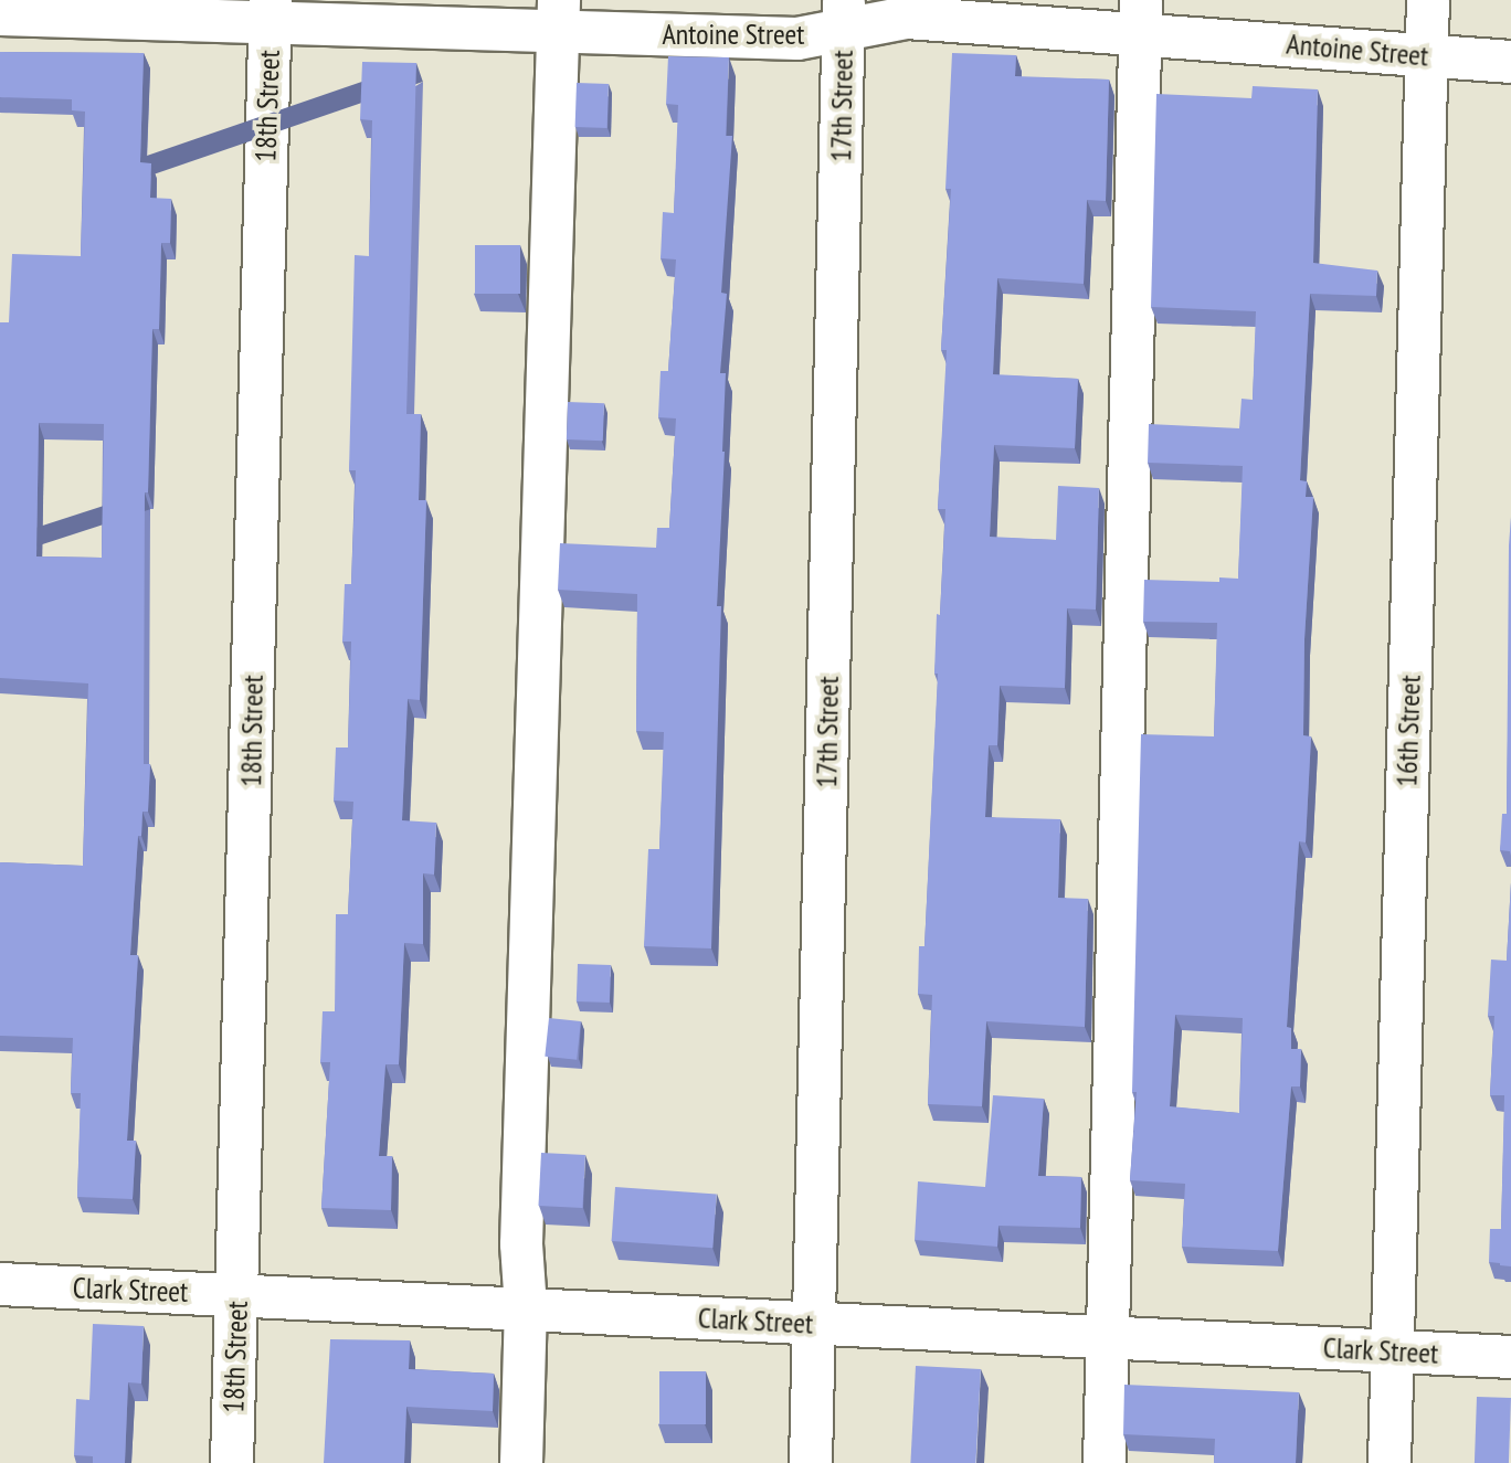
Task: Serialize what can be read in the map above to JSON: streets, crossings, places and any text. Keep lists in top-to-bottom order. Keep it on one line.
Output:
{"streets":{"street":["Antoine Street","18th Street","17th Street","16th Street","Clark Street"]},"crossings":[["Antoine Street","18th Street"],["Antoine Street","17th Street"],["Antoine Street","16th Street"],["18th Street","Clark Street"],["17th Street","Clark Street"],["16th Street","Clark Street"]]}
